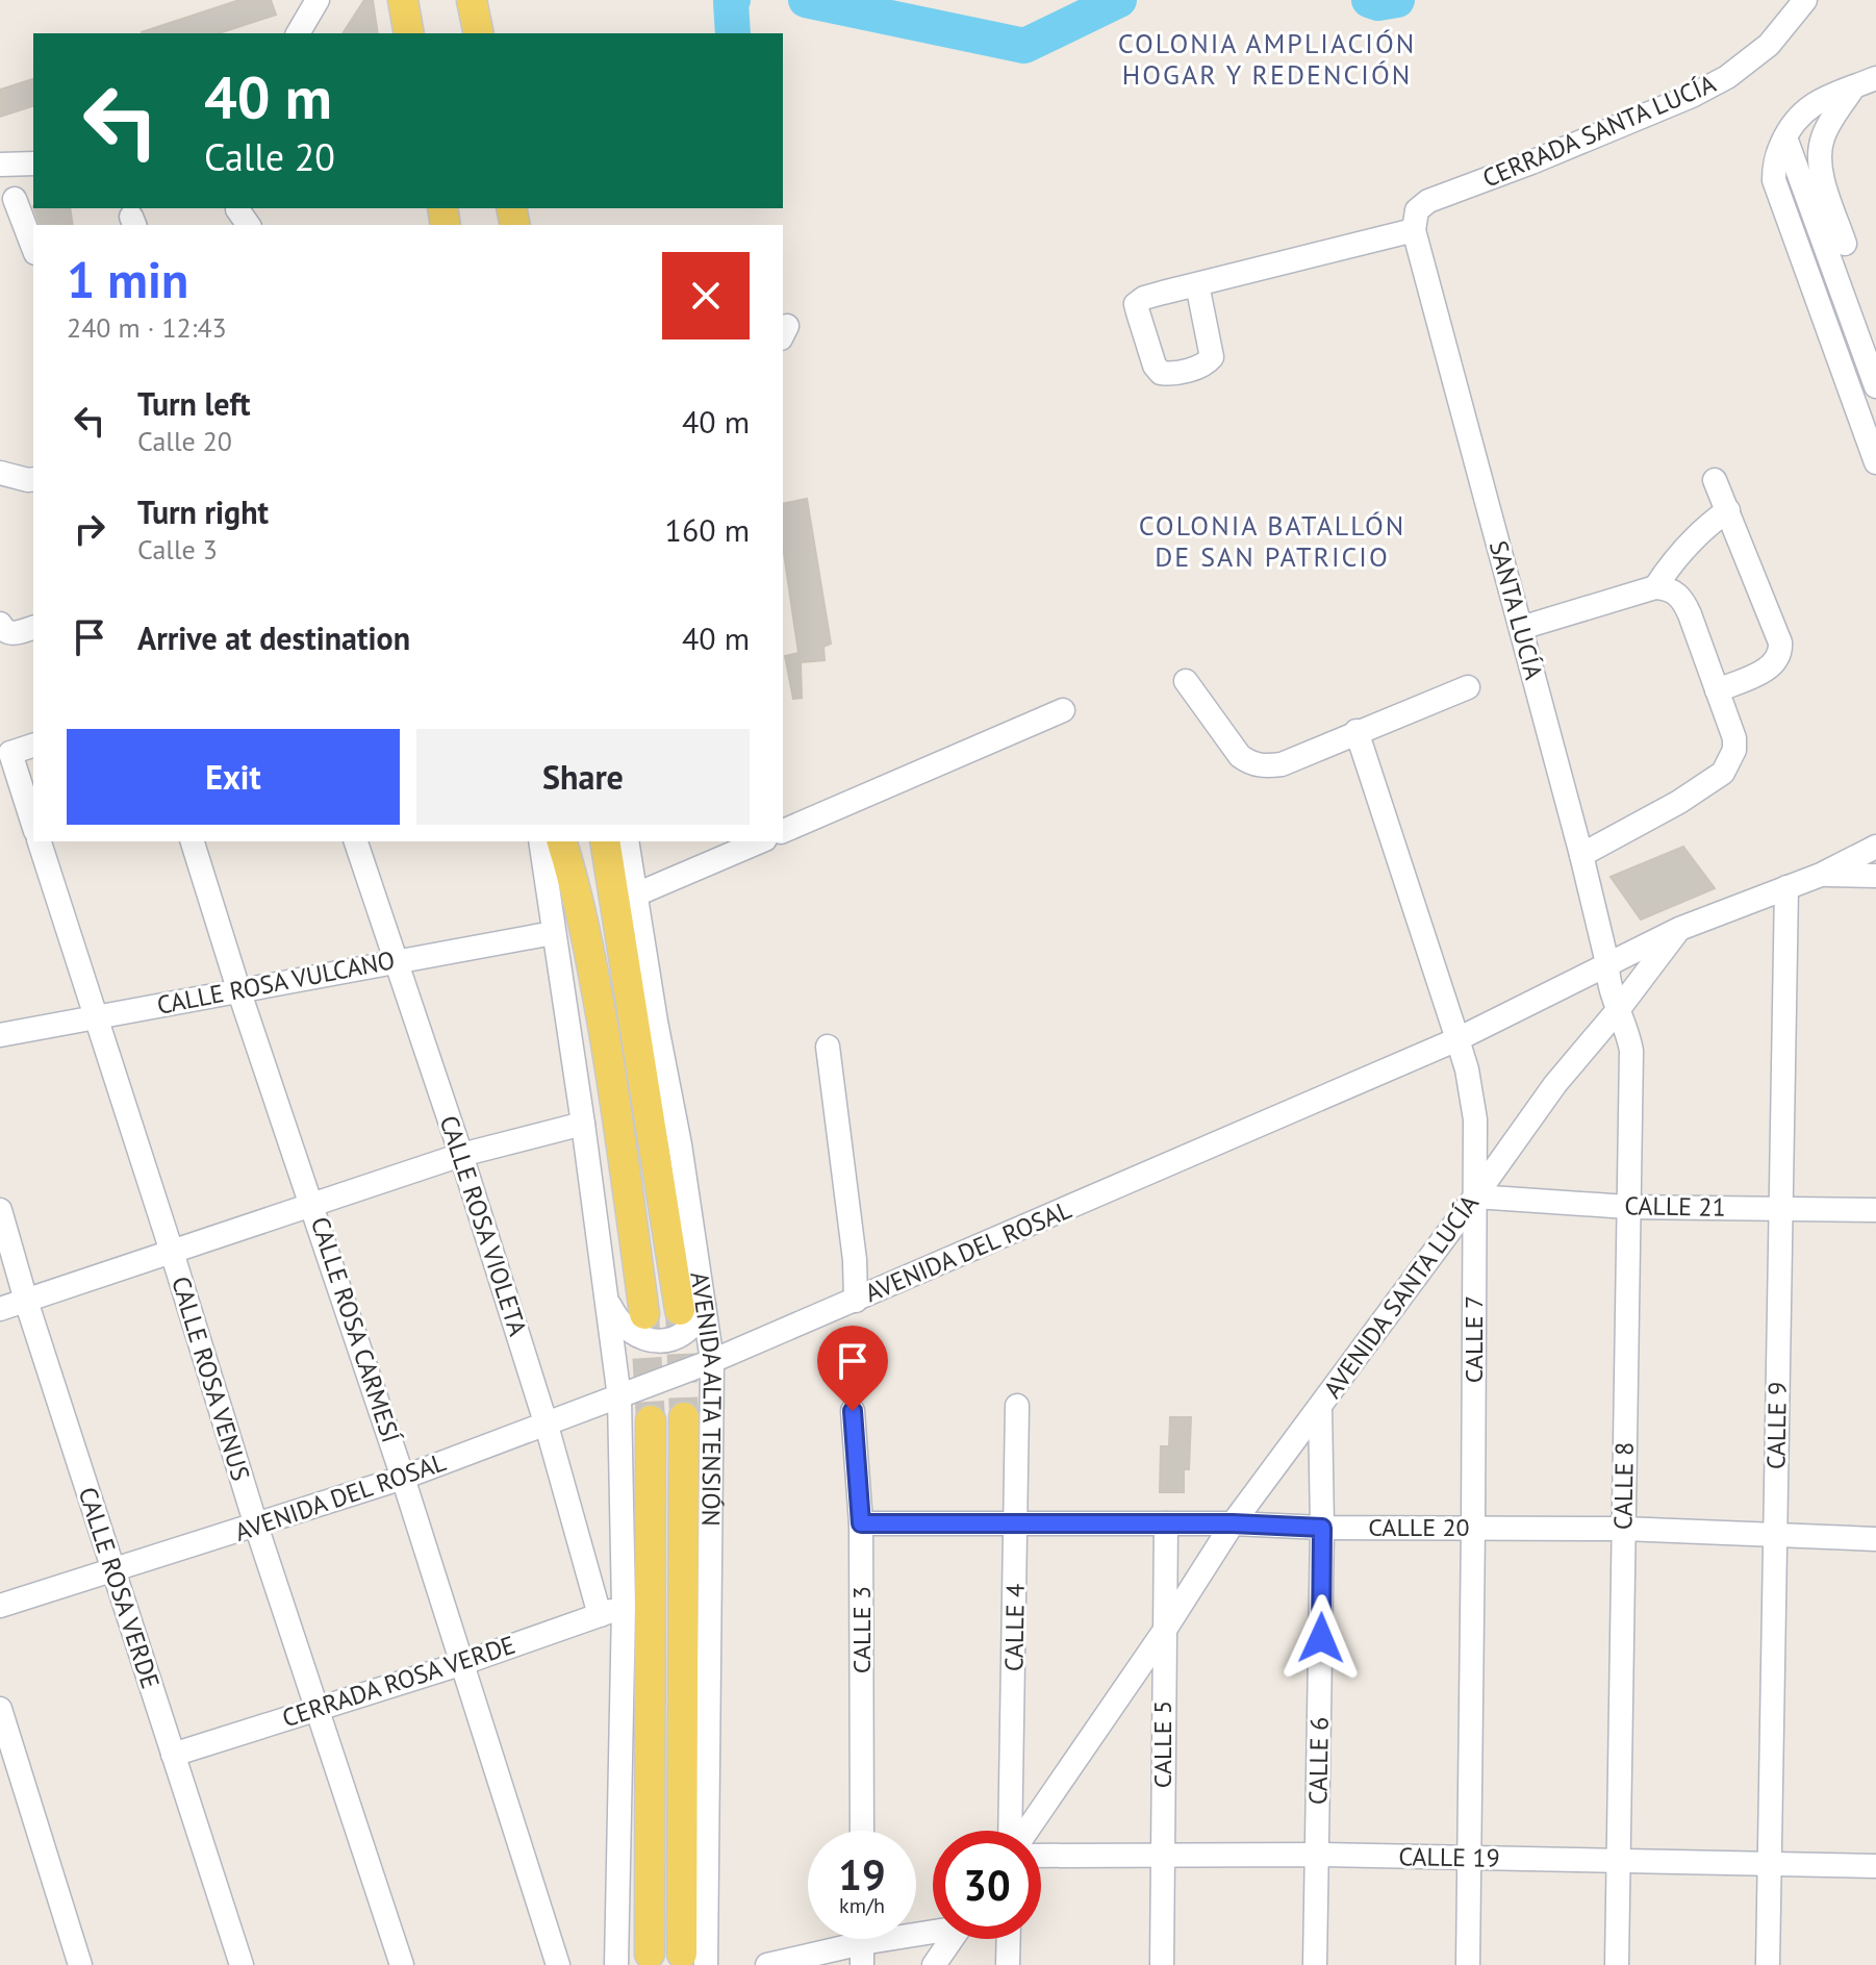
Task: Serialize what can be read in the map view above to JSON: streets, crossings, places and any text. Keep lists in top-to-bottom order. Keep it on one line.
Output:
{"streets":{"main road":["AVENIDA ALTA TENSIÓN"],"street":["CERRADA SANTA LUCÍA","SANTA LUCÍA","CALLE ROSA VULCANO","CALLE 21","CALLE ROSA VIOLETA","AVENIDA DEL ROSAL","AVENIDA SANTA LUCÍA","CALLE ROSA CARMESÍ","CALLE 7","CALLE ROSA VENUS","CALLE 9","CALLE 8","CALLE 20","CALLE ROSA VERDE","CALLE 4","CALLE 3","CERRADA ROSA VERDE","CALLE 5","CALLE 6","CALLE 19"]},"crossings":[["CERRADA SANTA LUCÍA","SANTA LUCÍA"],["SANTA LUCÍA","AVENIDA DEL ROSAL"],["SANTA LUCÍA","AVENIDA SANTA LUCÍA"],["SANTA LUCÍA","CALLE 8"],["CALLE ROSA VULCANO","CALLE ROSA VIOLETA"],["CALLE ROSA VULCANO","CALLE ROSA CARMESÍ"],["CALLE ROSA VULCANO","CALLE ROSA VENUS"],["CALLE 21","AVENIDA SANTA LUCÍA"],["CALLE 21","CALLE 7"],["CALLE 21","CALLE 9"],["CALLE 21","CALLE 8"],["CALLE ROSA VIOLETA","AVENIDA DEL ROSAL"],["CALLE ROSA VIOLETA","CERRADA ROSA VERDE"],["AVENIDA DEL ROSAL","AVENIDA SANTA LUCÍA"],["AVENIDA DEL ROSAL","CALLE ROSA CARMESÍ"],["AVENIDA DEL ROSAL","CALLE 7"],["AVENIDA DEL ROSAL","CALLE ROSA VENUS"],["AVENIDA DEL ROSAL","AVENIDA ALTA TENSIÓN"],["AVENIDA DEL ROSAL","CALLE ROSA VERDE"],["AVENIDA SANTA LUCÍA","CALLE 7"],["AVENIDA SANTA LUCÍA","CALLE 8"],["AVENIDA SANTA LUCÍA","CALLE 20"],["AVENIDA SANTA LUCÍA","CALLE 5"],["AVENIDA SANTA LUCÍA","CALLE 6"],["CALLE ROSA CARMESÍ","CERRADA ROSA VERDE"],["CALLE 7","CALLE 20"],["CALLE 7","CALLE 19"],["CALLE ROSA VENUS","CERRADA ROSA VERDE"],["CALLE 9","CALLE 20"],["CALLE 9","CALLE 19"],["CALLE 8","CALLE 20"],["CALLE 8","CALLE 19"],["CALLE 20","CALLE 4"],["CALLE 20","CALLE 3"],["CALLE 20","CALLE 5"],["CALLE 20","CALLE 6"],["CALLE ROSA VERDE","CERRADA ROSA VERDE"],["CALLE 5","CALLE 19"],["CALLE 6","CALLE 19"]],"districts":["COLONIA AMPLIACIÓN HOGAR Y REDENCIÓN","COLONIA BATALLÓN DE SAN PATRICIO"],"page":{"turn":["40 m","Calle 20"],"heading":["1 min","240 m · 12:43"],"list":[{"name":"Turn left","note":"Calle 20","value":"40 m"},{"name":"Turn right","note":"Calle 3","value":"160 m"},{"name":"Arrive at destination","value":"40 m"}],"buttons":["Exit","Share"],"speed":"19 km/h","limit":"30"}}
